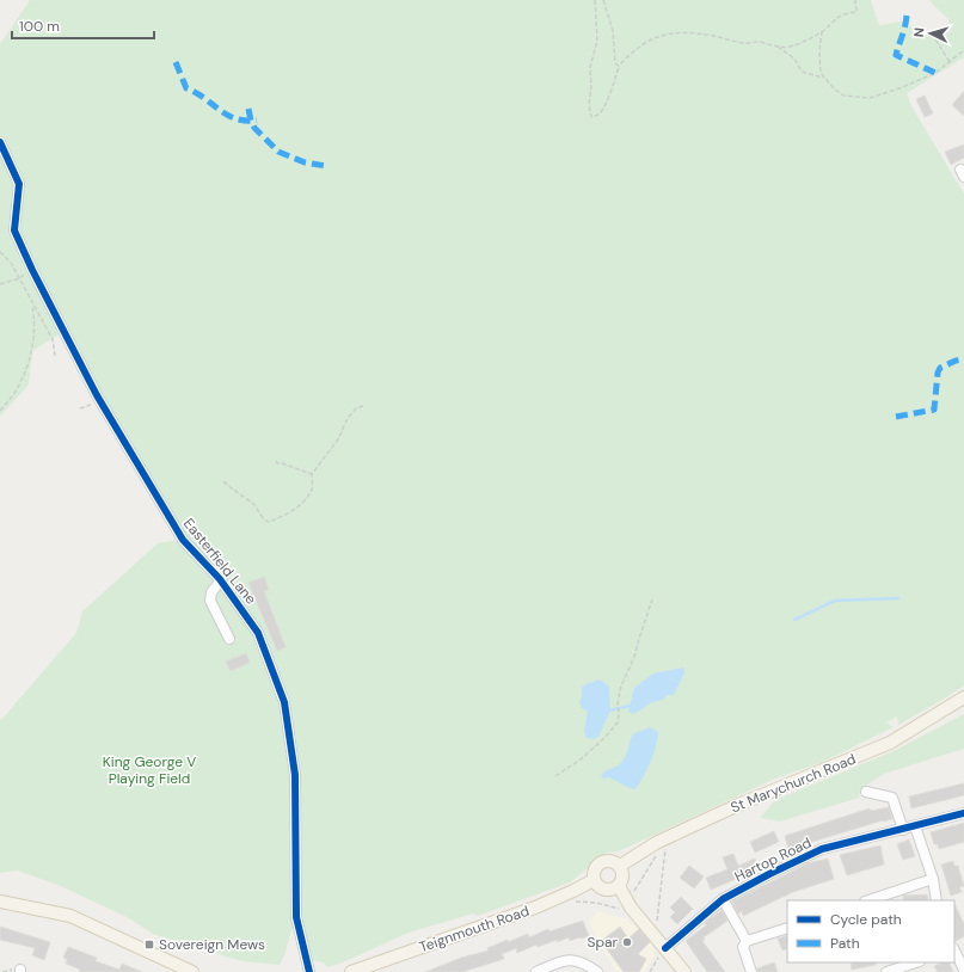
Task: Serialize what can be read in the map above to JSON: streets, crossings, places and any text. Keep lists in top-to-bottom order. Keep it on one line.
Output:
{"streets":{"main road":["St Marychurch Road","Teignmouth Road"],"street":["Easterfield Lane","Hartop Road"]},"crossings":[["St Marychurch Road","Teignmouth Road"]],"parks":["King George V Playing Field"],"places":{"other":["Spar"],"transit":["Sovereign Mews"]},"legend":["Cycle path","Path"],"scale_bar":"100 m","north":"left"}
